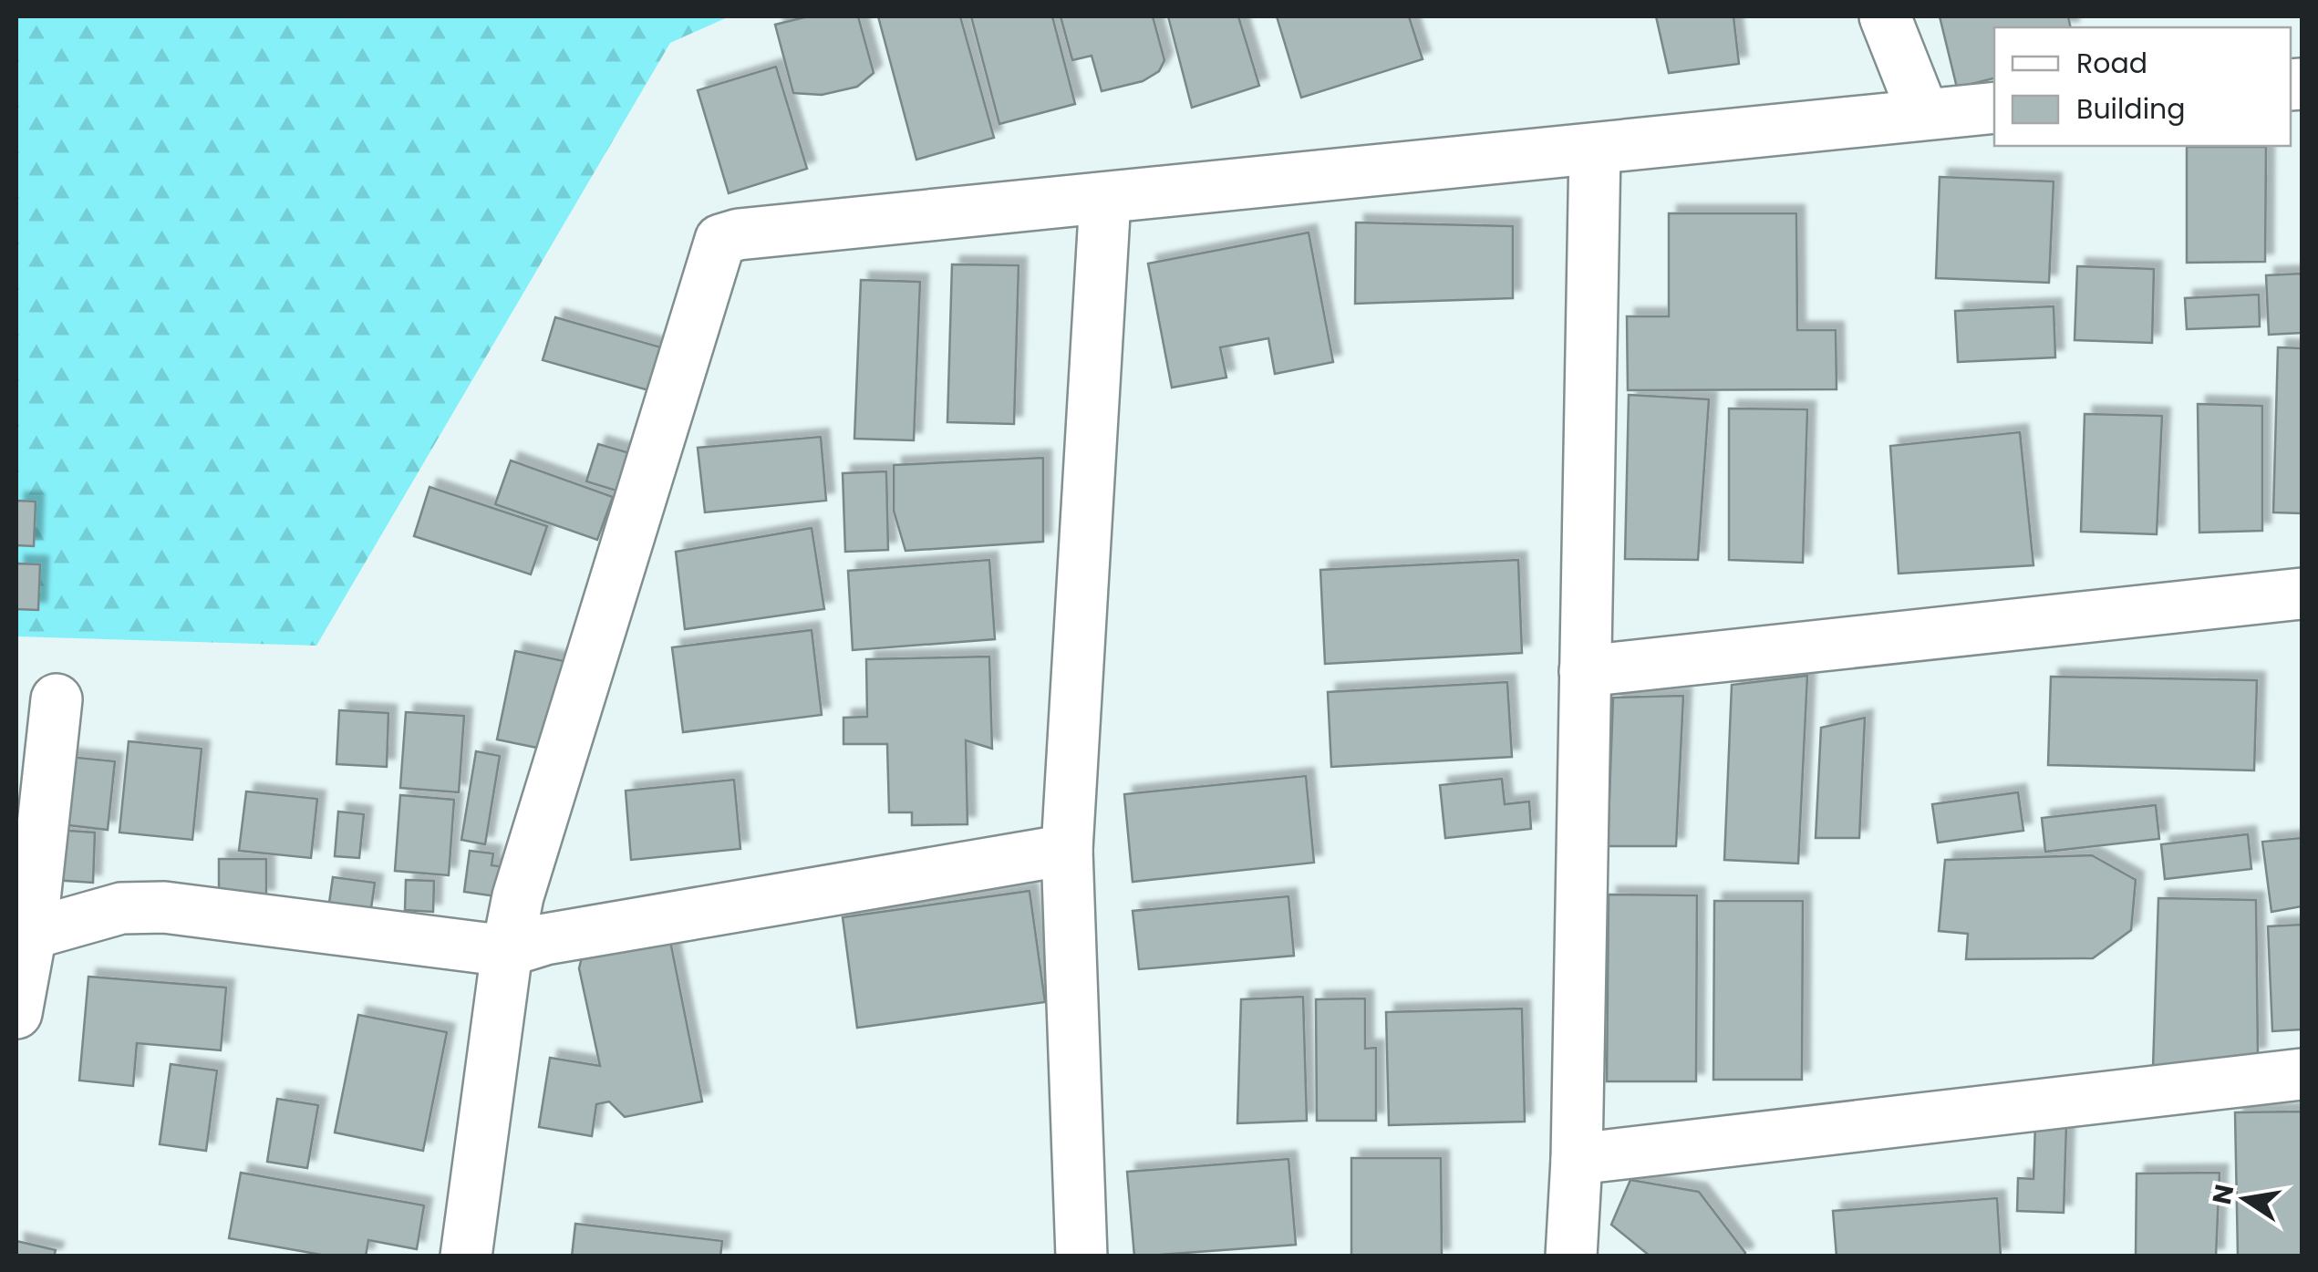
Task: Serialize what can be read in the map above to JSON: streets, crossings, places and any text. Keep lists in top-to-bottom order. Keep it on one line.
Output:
{"legend":["Road","Building"],"north":"left"}
